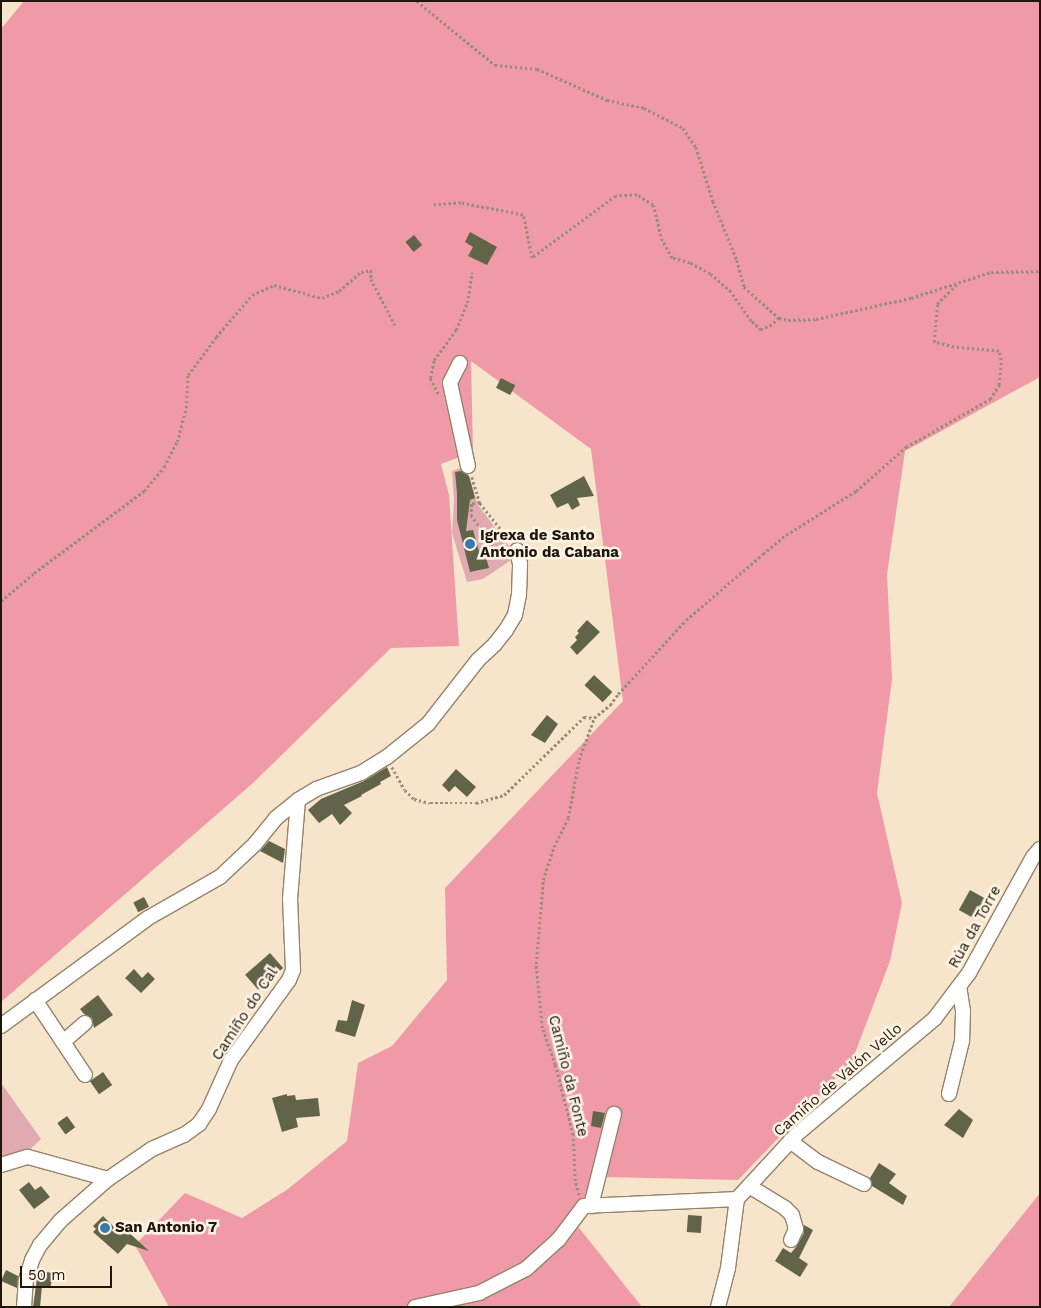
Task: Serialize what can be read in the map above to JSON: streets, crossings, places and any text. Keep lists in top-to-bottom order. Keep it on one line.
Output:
{"streets":{"street":["Rúa da Torre","Camiño do Cal","Camiño de Valón Vello"],"path":["Camiño da Fonte"]},"crossings":[["Rúa da Torre","Camiño de Valón Vello"]],"places":["Igrexa de Santo Antonio da Cabana","San Antonio 7"],"scale_bar":"50 m"}
